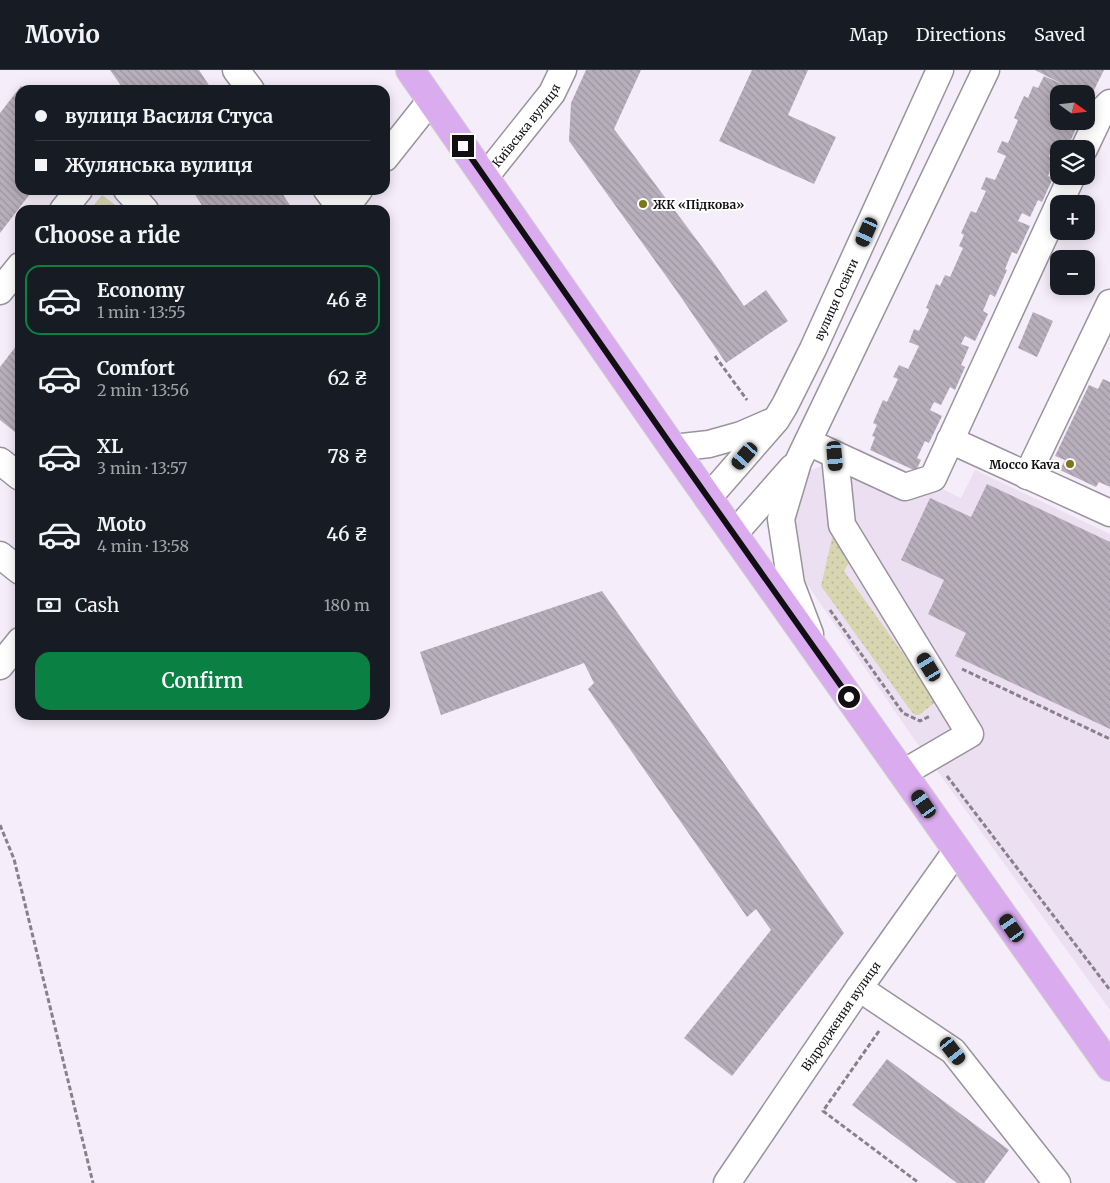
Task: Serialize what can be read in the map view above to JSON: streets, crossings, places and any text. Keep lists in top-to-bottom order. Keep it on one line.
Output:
{"streets":{"street":["Київська вулиця","вулиця Освіти","Відродження вулиця"]},"places":["ЖК «Підкова»","Mocco Kava"],"north":"right","page":{"header":"Movio","nav":["Map","Directions","Saved"],"map_buttons":["+","−"],"banner":["вулиця Василя Стуса","Жулянська вулиця"],"heading":"Choose a ride","list":[{"name":"Economy","note":"1 min · 13:55","value":"46 ₴"},{"name":"Comfort","note":"2 min · 13:56","value":"62 ₴"},{"name":"XL","note":"3 min · 13:57","value":"78 ₴"},{"name":"Moto","note":"4 min · 13:58","value":"46 ₴"}],"pay":["Cash","180 m"],"buttons":"Confirm"}}
